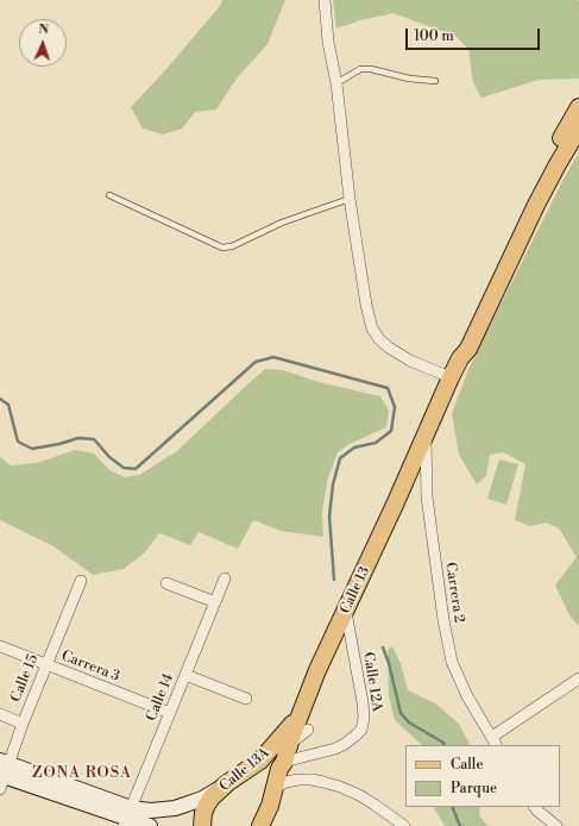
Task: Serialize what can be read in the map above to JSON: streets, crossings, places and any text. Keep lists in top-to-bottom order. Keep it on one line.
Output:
{"streets":{"main road":["Calle 13","Calle 13A"],"street":["Carrera 2","Carrera 3","Calle 15","Calle 12A","Calle 14"]},"crossings":[["Calle 13","Carrera 2"],["Calle 13","Calle 12A"],["Calle 13","Calle 13A"],["Carrera 3","Calle 15"],["Carrera 3","Calle 14"]],"districts":["ZONA ROSA"],"legend":["Calle","Parque"],"scale_bar":"100 m","north":"top"}
